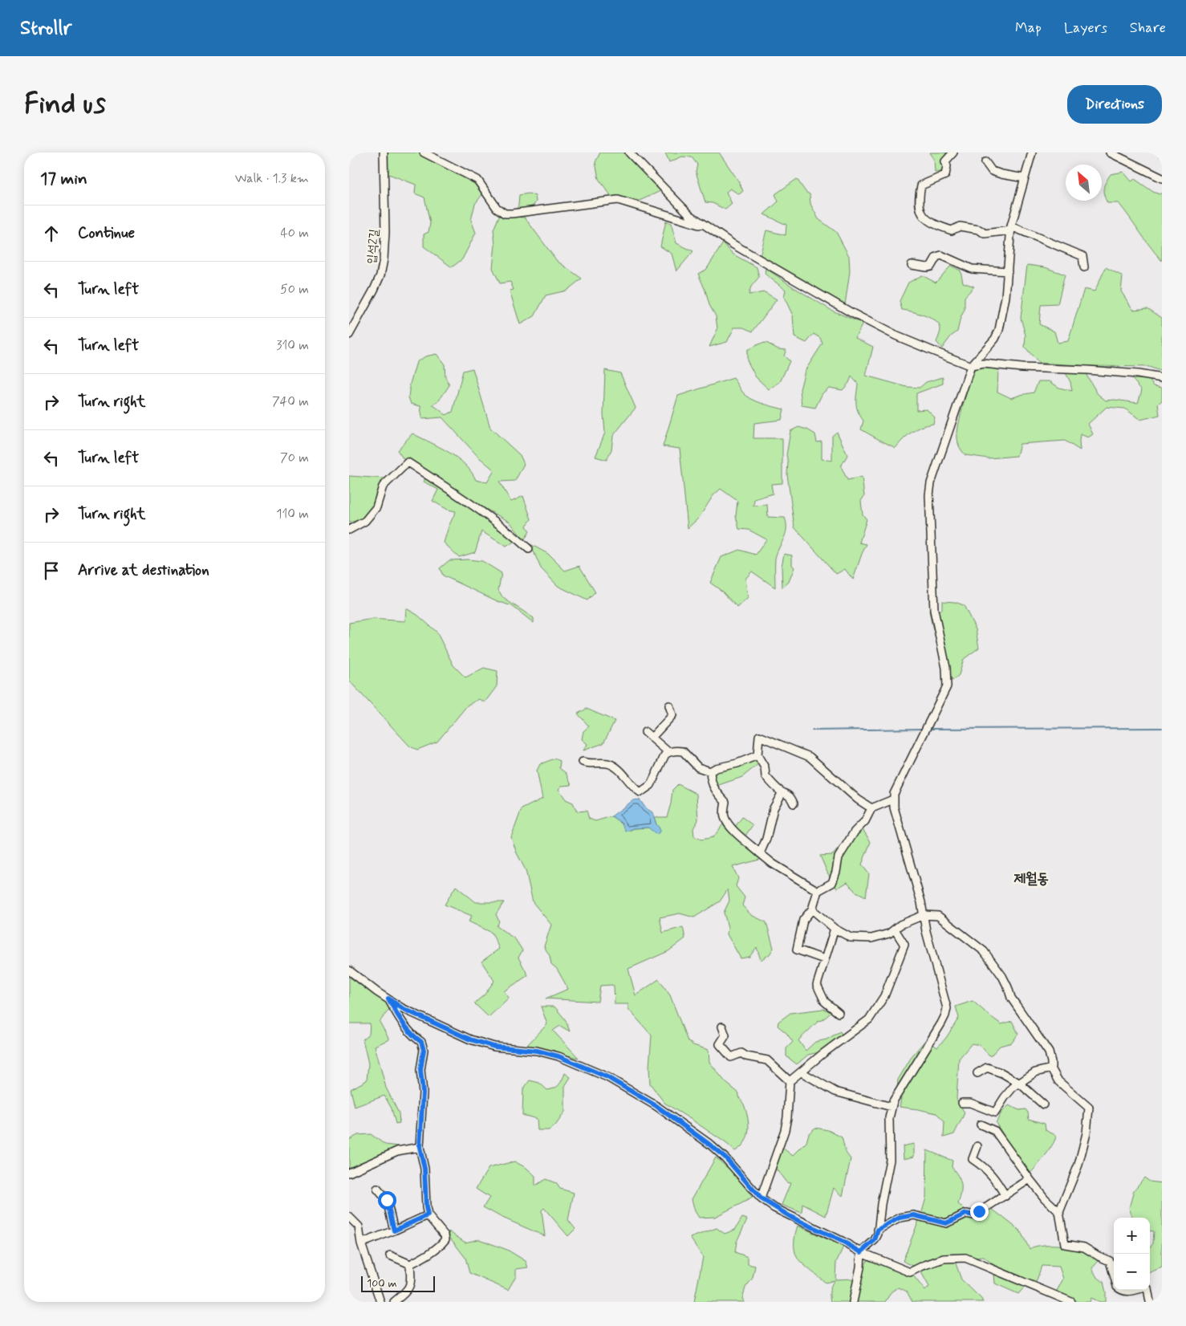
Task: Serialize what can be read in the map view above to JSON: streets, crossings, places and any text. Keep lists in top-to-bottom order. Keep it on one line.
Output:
{"streets":{"street":["입석2길"]},"districts":["제월동"],"scale_bar":"100 m","north":"top left","page":{"header":"Strollr","nav":["Map","Layers","Share"],"buttons":"Directions","title":"Find us","heading":["17 min","Walk · 1.3 km"],"list":[["Continue","40 m"],["Turn left","50 m"],["Turn left","310 m"],["Turn right","740 m"],["Turn left","70 m"],["Turn right","110 m"],"Arrive at destination"],"map_buttons":["+","−"],"scale":"100 m"}}
